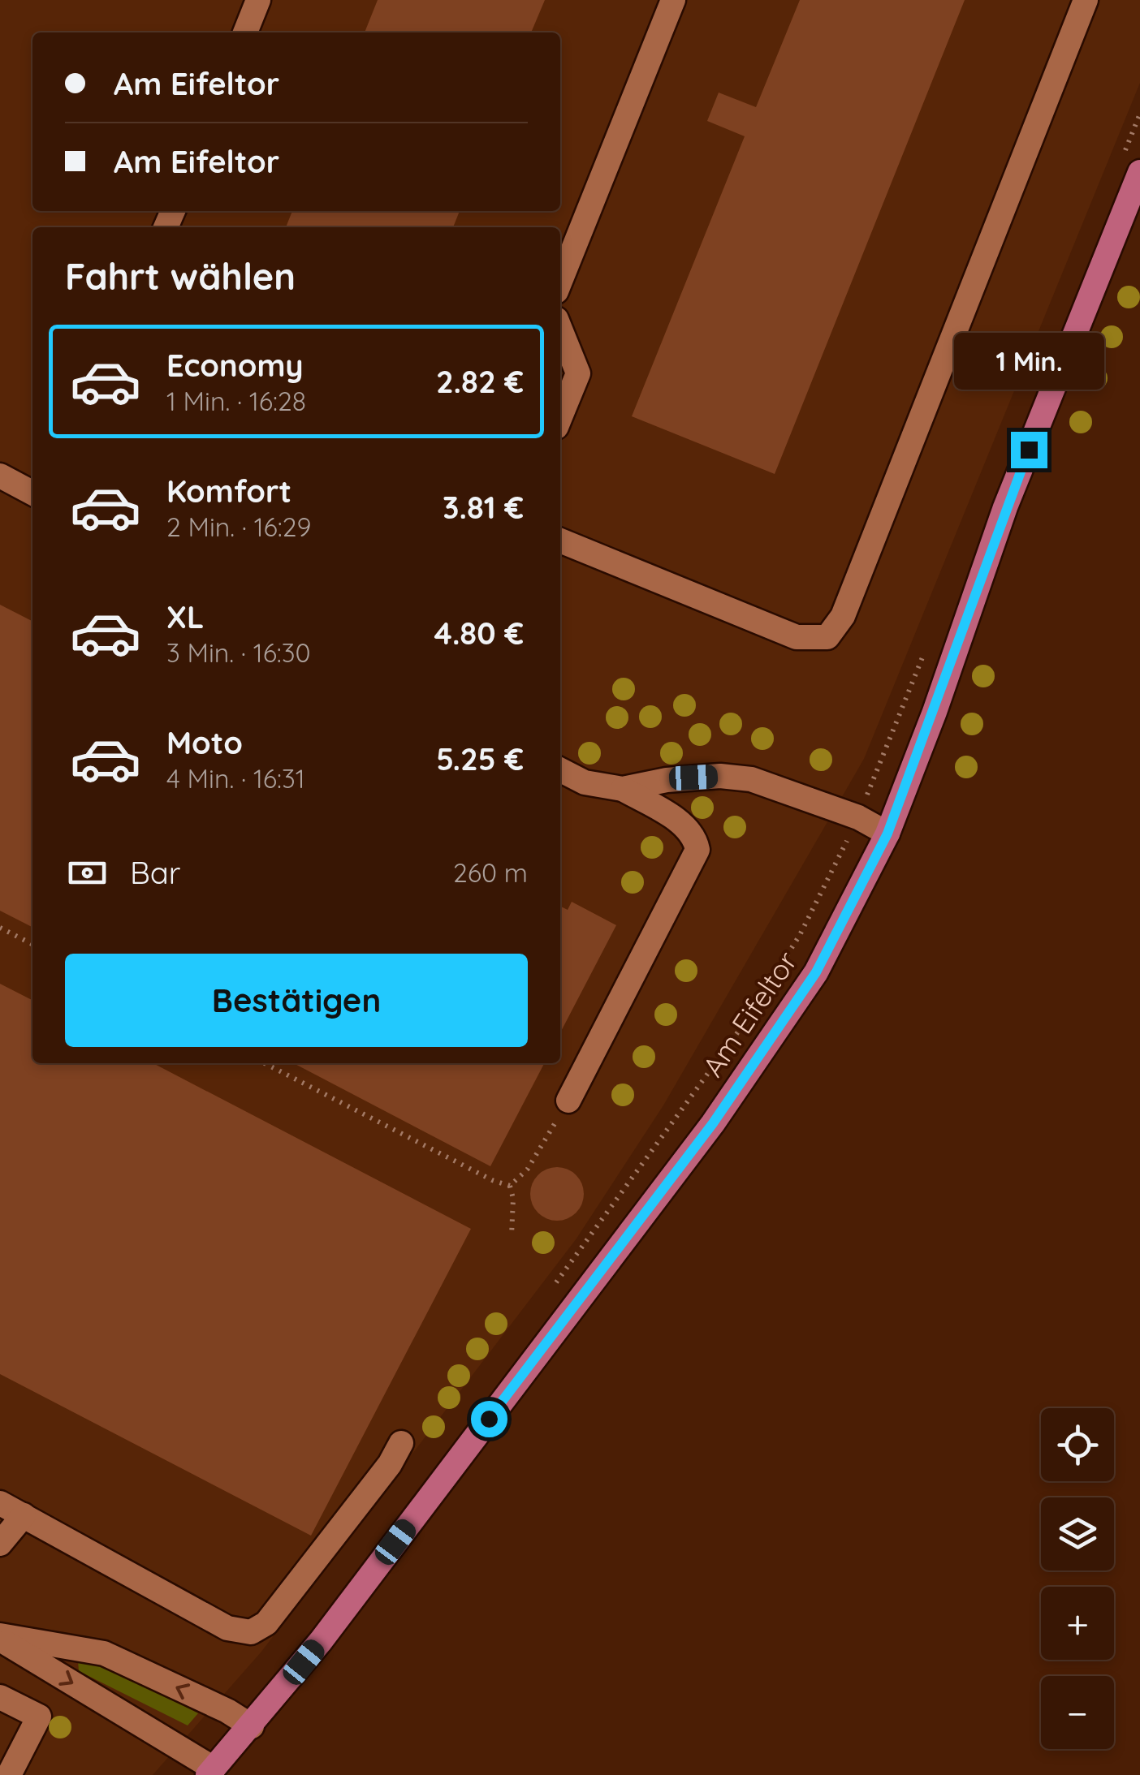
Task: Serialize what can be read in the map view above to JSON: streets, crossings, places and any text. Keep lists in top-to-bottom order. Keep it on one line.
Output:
{"streets":{"main road":["Am Eifeltor"]},"page":{"banner":["Am Eifeltor","Am Eifeltor"],"heading":"Fahrt wählen","list":[{"name":"Economy","note":"1 Min. · 16:28","value":"2.82 €"},{"name":"Komfort","note":"2 Min. · 16:29","value":"3.81 €"},{"name":"XL","note":"3 Min. · 16:30","value":"4.80 €"},{"name":"Moto","note":"4 Min. · 16:31","value":"5.25 €"}],"bubble":"1 Min.","pay":["Bar","260 m"],"buttons":"Bestätigen","map_buttons":["+","−"]}}
